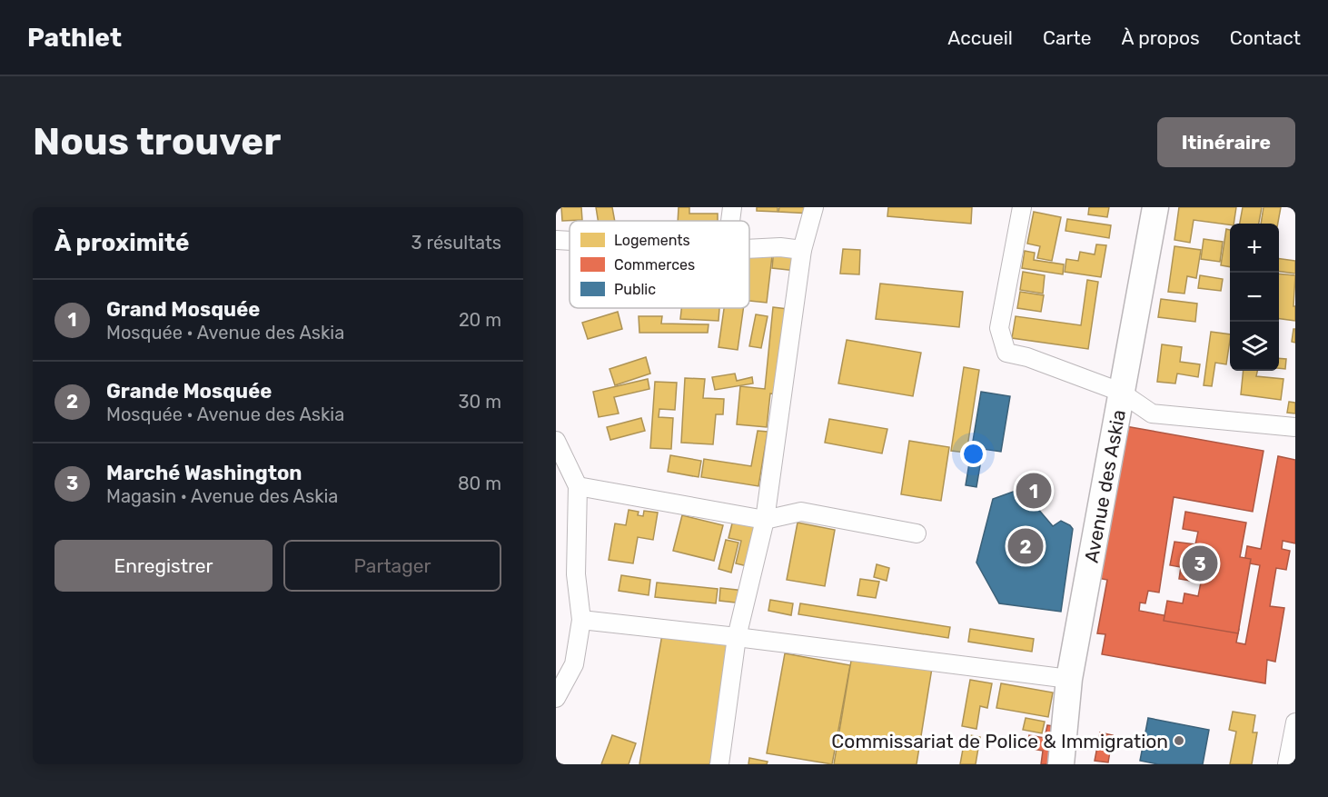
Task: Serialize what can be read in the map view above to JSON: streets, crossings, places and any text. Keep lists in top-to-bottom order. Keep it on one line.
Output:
{"streets":{"street":["Avenue des Askia"]},"places":["Commissariat de Police & Immigration"],"legend":["Logements","Commerces","Public"],"page":{"header":"Pathlet","nav":["Accueil","Carte","À propos","Contact"],"buttons":["Itinéraire",["Enregistrer","Partager"]],"title":"Nous trouver","heading":["À proximité","3 résultats"],"map_buttons":["+","−"],"list":[{"mark":"1","name":"Grand Mosquée","note":"Mosquée · Avenue des Askia","value":"20 m"},{"mark":"2","name":"Grande Mosquée","note":"Mosquée · Avenue des Askia","value":"30 m"},{"mark":"3","name":"Marché Washington","note":"Magasin · Avenue des Askia","value":"80 m"}],"pins":["1","2","3"]}}
